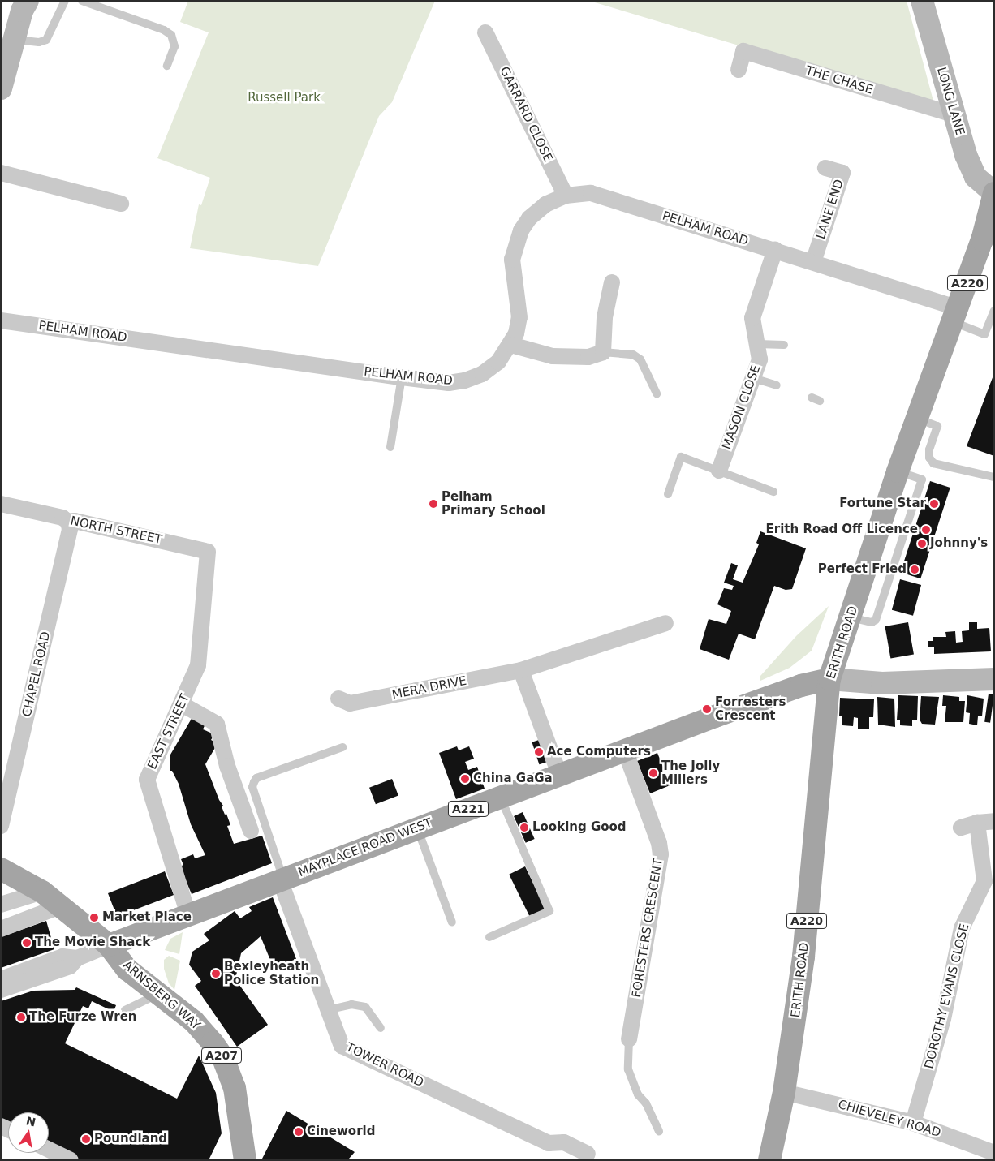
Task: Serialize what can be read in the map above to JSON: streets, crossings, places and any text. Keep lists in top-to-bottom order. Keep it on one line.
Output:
{"streets":{"main road":["A220","ERITH ROAD","A221","MAYPLACE ROAD WEST","ARNSBERG WAY","A207"],"street":["THE CHASE","LONG LANE","GARRARD CLOSE","LANE END","PELHAM ROAD","MASON CLOSE","NORTH STREET","CHAPEL ROAD","MERA DRIVE","EAST STREET","FORESTERS CRESCENT","DOROTHY EVANS CLOSE","TOWER ROAD","CHIEVELEY ROAD"]},"crossings":[["THE CHASE","LONG LANE"],["LONG LANE","ERITH ROAD"],["GARRARD CLOSE","PELHAM ROAD"],["LANE END","PELHAM ROAD"],["PELHAM ROAD","MASON CLOSE"],["PELHAM ROAD","ERITH ROAD"],["NORTH STREET","CHAPEL ROAD"],["NORTH STREET","EAST STREET"],["ERITH ROAD","MAYPLACE ROAD WEST"],["ERITH ROAD","CHIEVELEY ROAD"],["EAST STREET","MAYPLACE ROAD WEST"],["MAYPLACE ROAD WEST","FORESTERS CRESCENT"],["MAYPLACE ROAD WEST","ARNSBERG WAY"],["MAYPLACE ROAD WEST","TOWER ROAD"],["DOROTHY EVANS CLOSE","CHIEVELEY ROAD"]],"parks":["Russell Park"],"places":["Pelham Primary School","Fortune Star","Erith Road Off Licence","Johnny's","Perfect Fried","Forresters Crescent","Ace Computers","The Jolly Millers","China GaGa","Looking Good","Market Place","The Movie Shack","Bexleyheath Police Station","The Furze Wren","Cineworld","Poundland"],"north":"top"}
